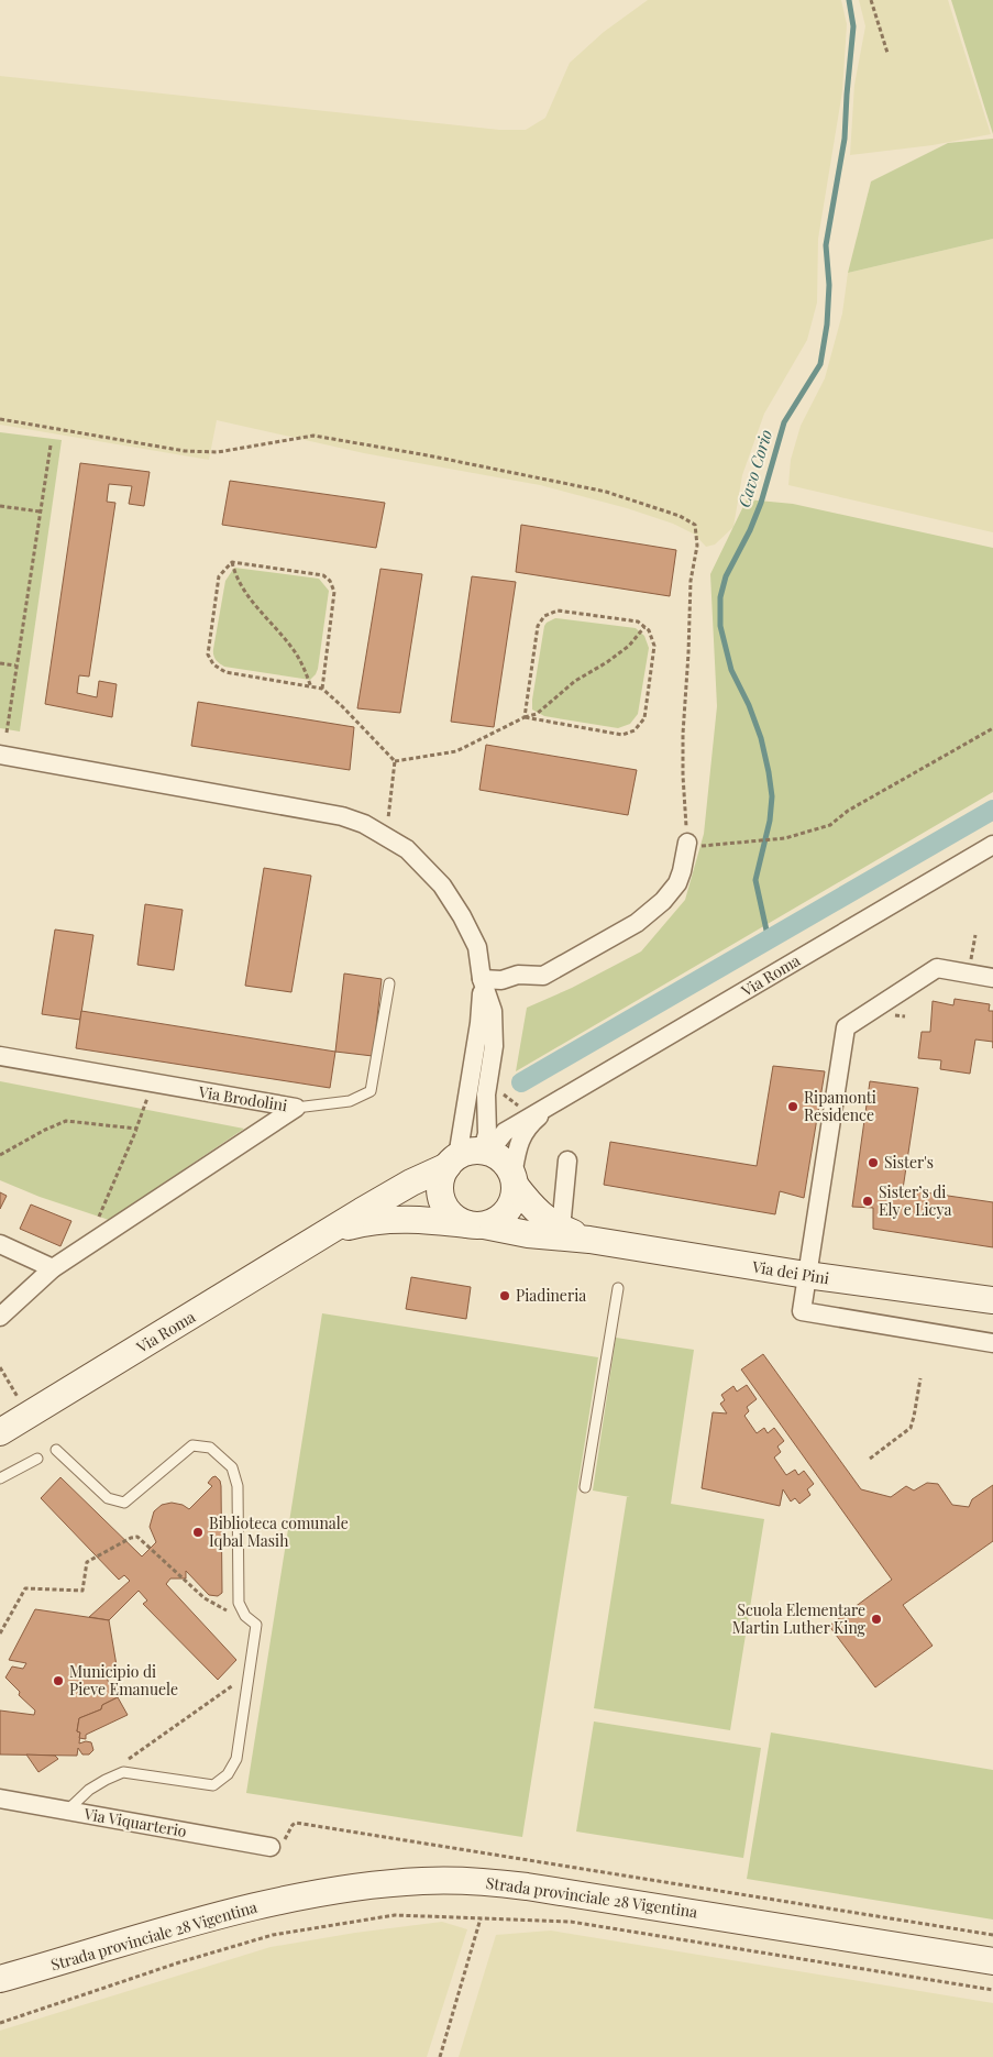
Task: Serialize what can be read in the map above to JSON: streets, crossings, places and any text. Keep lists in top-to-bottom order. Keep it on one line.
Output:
{"streets":{"street":["Via Roma","Via Brodolini","Via dei Pini","Via Viquarterio","Strada provinciale 28 Vigentina"]},"crossings":[["Via Roma","Via dei Pini"]],"water":["Cavo Corio"],"places":["Ripamonti Residence","Sister's","Sister’s di Ely e Licya","Piadineria","Biblioteca comunale Iqbal Masih","Scuola Elementare Martin Luther King","Municipio di Pieve Emanuele"]}
